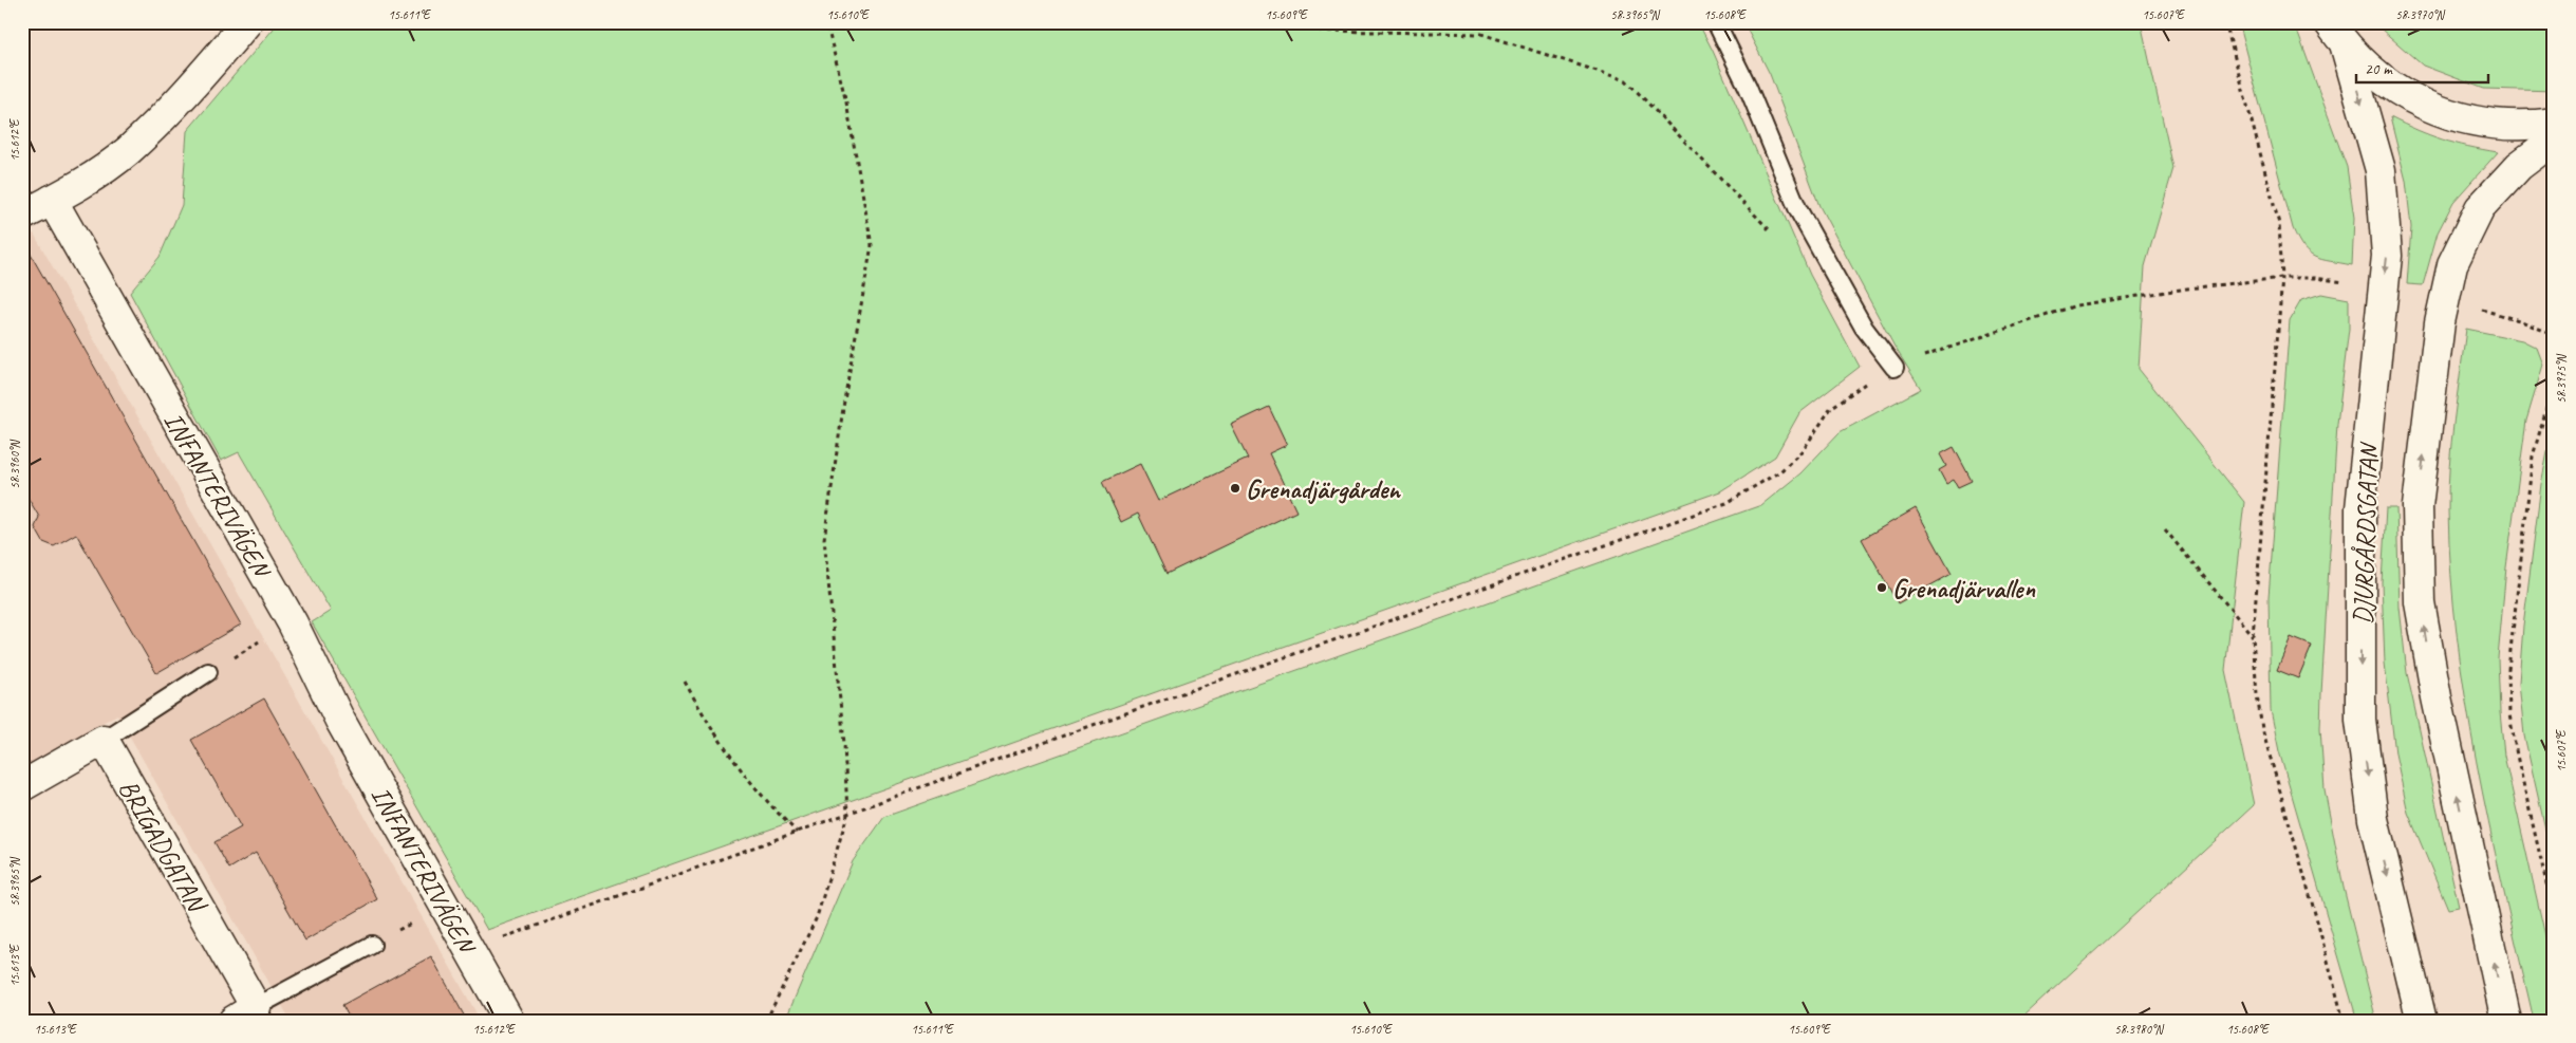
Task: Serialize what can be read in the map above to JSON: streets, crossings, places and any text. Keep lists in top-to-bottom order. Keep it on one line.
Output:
{"streets":{"main road":["INFANTERIVÄGEN","DJURGÅRDSGATAN","BRIGADGATAN"]},"places":["Grenadjärgården","Grenadjärvallen"],"scale_bar":"20 m","coordinates":["15.611°E","15.610°E","15.609°E","58.3965°N","15.608°E","15.607°E","58.3970°N","15.612°E","58.3975°N","58.3960°N","15.613°E","58.3980°N"]}
